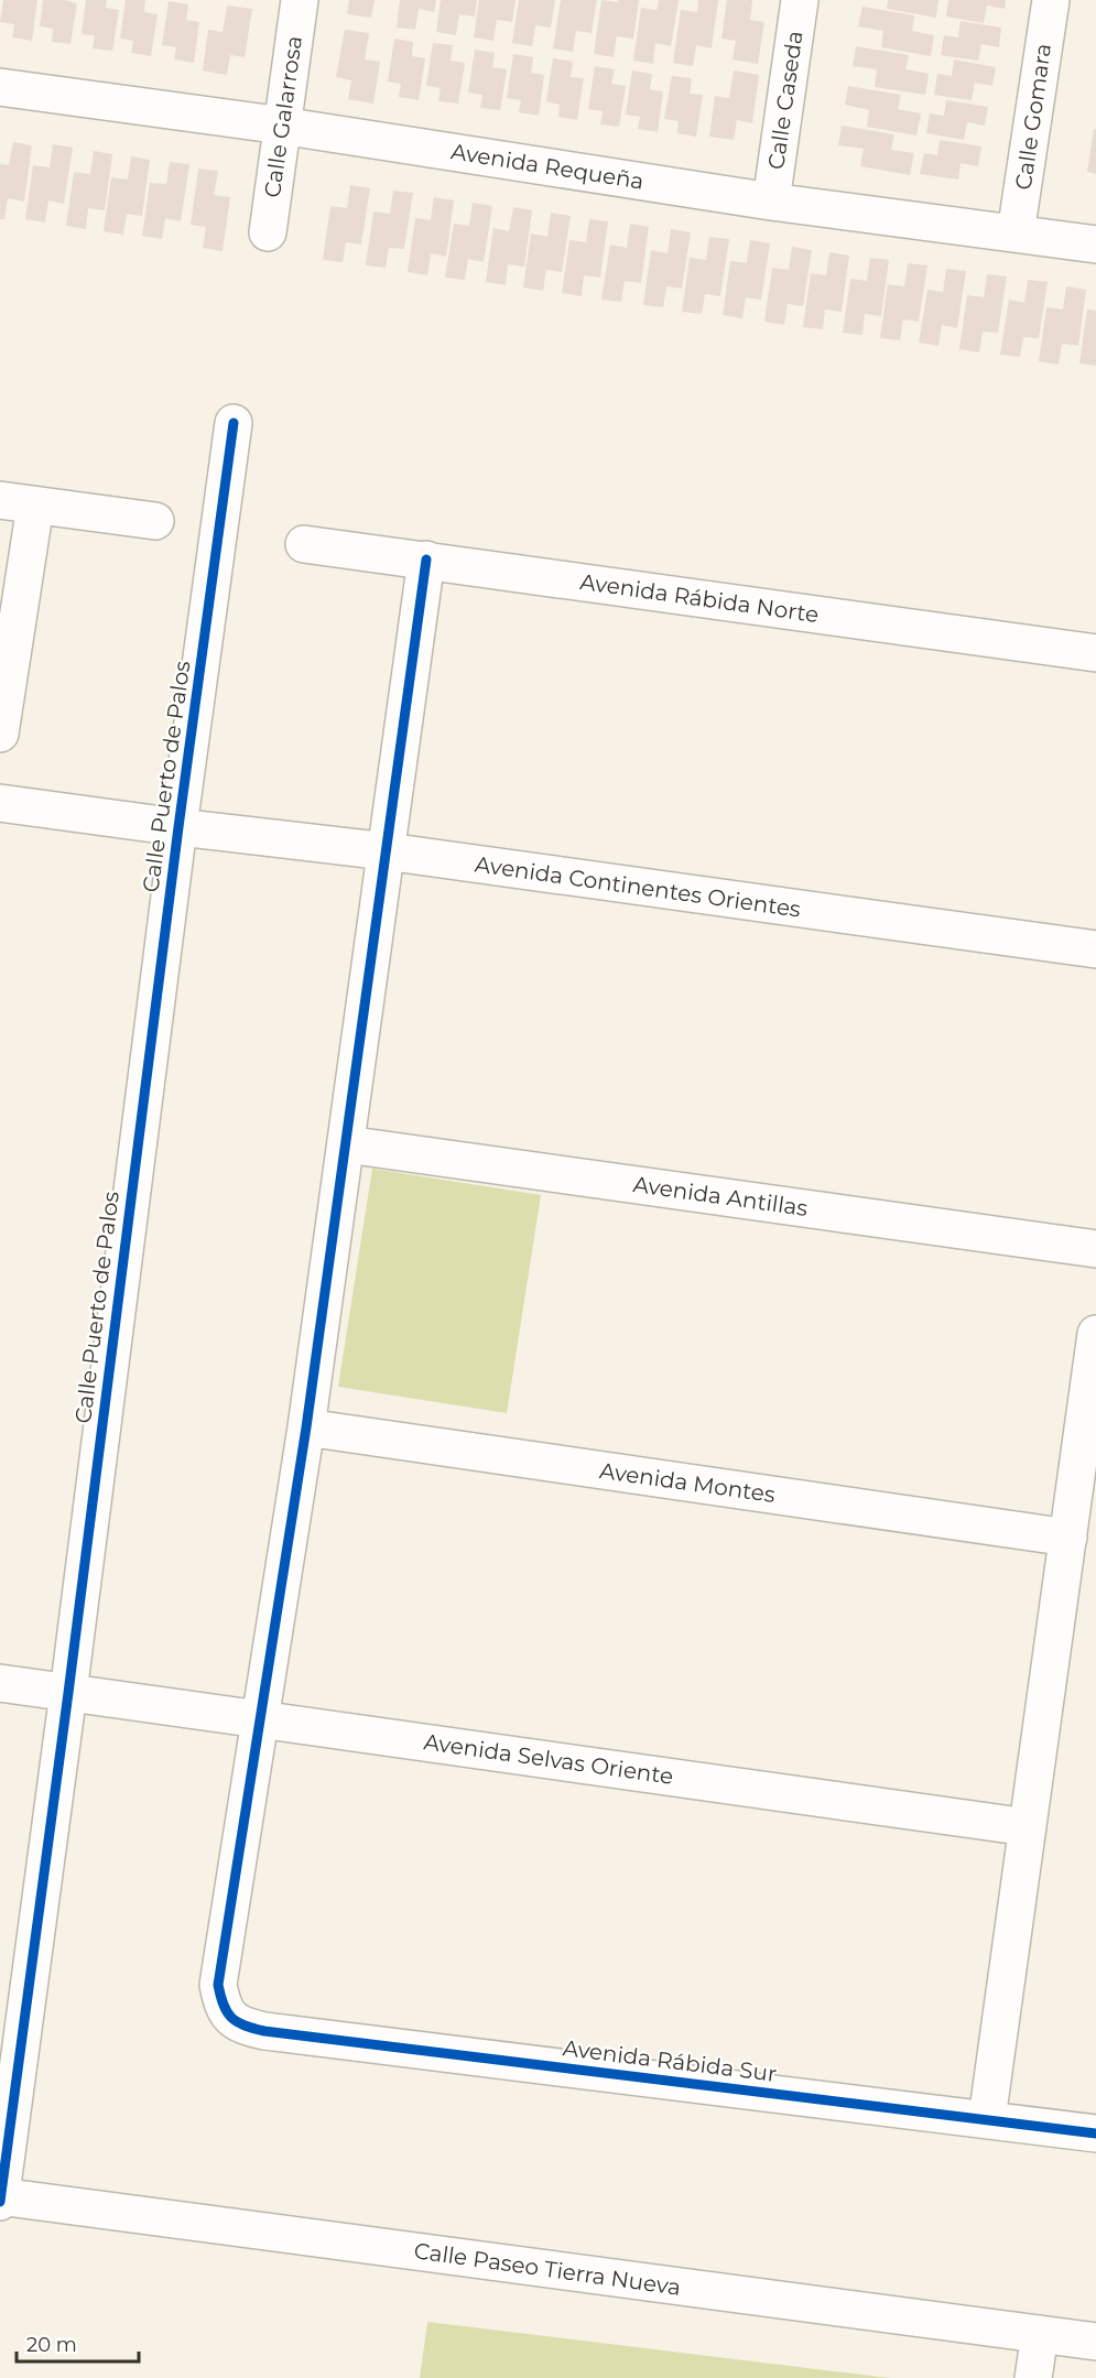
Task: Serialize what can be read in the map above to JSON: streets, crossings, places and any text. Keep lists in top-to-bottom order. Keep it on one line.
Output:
{"streets":{"street":["Calle Caseda","Calle Galarrosa","Calle Gomara","Avenida Requeña","Avenida Rábida Norte","Calle Puerto de Palos","Avenida Continentes Orientes","Avenida Antillas","Avenida Montes","Avenida Selvas Oriente","Avenida Rábida Sur","Calle Paseo Tierra Nueva"]},"crossings":[["Calle Caseda","Avenida Requeña"],["Calle Galarrosa","Avenida Requeña"],["Calle Gomara","Avenida Requeña"],["Calle Puerto de Palos","Avenida Continentes Orientes"],["Calle Puerto de Palos","Avenida Selvas Oriente"],["Calle Puerto de Palos","Calle Paseo Tierra Nueva"],["Avenida Selvas Oriente","Avenida Rábida Sur"]],"scale_bar":"20 m"}
